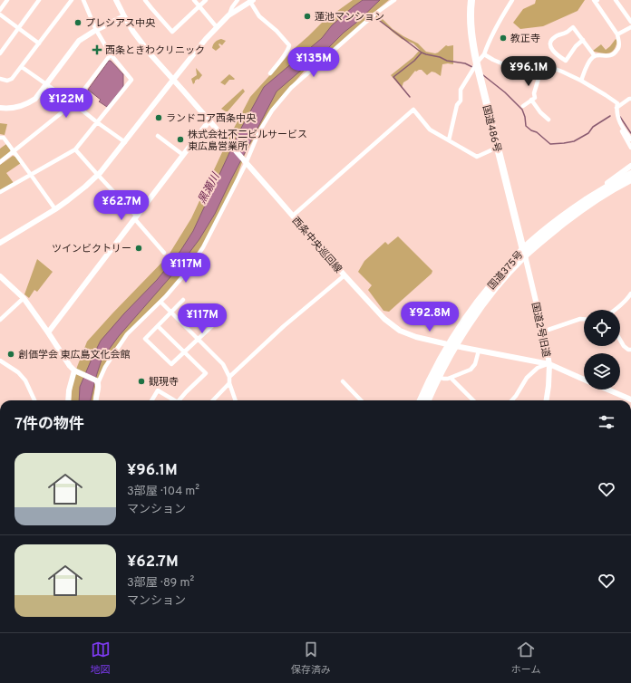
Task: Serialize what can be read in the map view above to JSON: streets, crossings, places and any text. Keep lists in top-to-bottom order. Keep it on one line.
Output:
{"streets":{"highway":["国道486号","国道375号"],"street":["西条中央巡回線","国道2号旧道"]},"crossings":[["国道486号","国道375号"],["国道486号","国道2号旧道"],["西条中央巡回線","国道375号"],["西条中央巡回線","国道2号旧道"],["国道375号","国道2号旧道"]],"water":["黒瀬川"],"places":{"other":["蓮池マンション","プレシアス中央","教正寺","ランドコア西条中央","株式会社不二ビルサービス 東広島営業所","ツインビクトリー","創価学会 東広島文化会館","観現寺"],"health":["西条ときわクリニック"]},"page":{"price":["¥135M","¥96.1M","¥122M","¥62.7M","¥117M","¥92.8M","¥117M"],"heading":"7件の物件","list":[{"name":"¥96.1M","note":"3部屋 · 104 m² · マンション"},{"name":"¥62.7M","note":"3部屋 · 89 m² · マンション"}],"tabs":["地図","保存済み","ホーム"]}}
